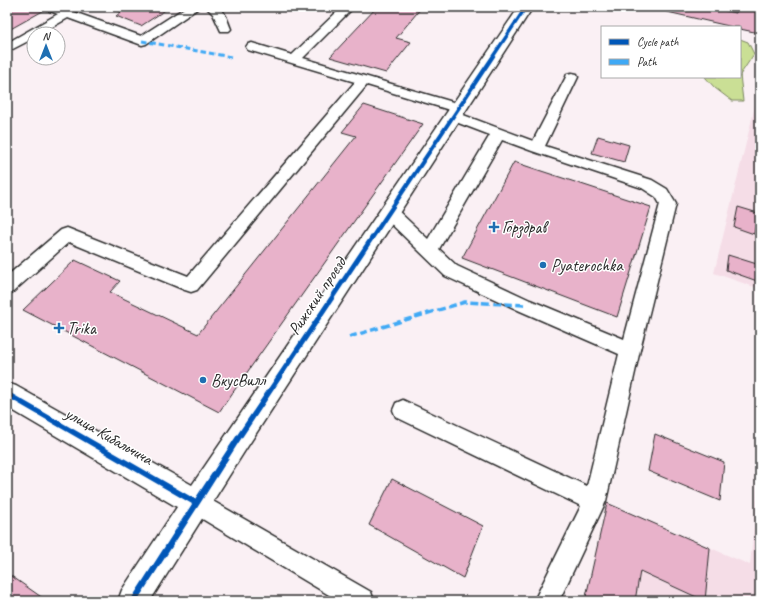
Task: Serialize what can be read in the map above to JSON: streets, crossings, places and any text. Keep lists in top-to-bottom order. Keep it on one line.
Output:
{"streets":{"street":["Рижский проезд","улица Кибальчича"]},"crossings":[["Рижский проезд","улица Кибальчича"]],"places":{"health":["Горздрав","Trika"],"other":["Pyaterochka","ВкусВилл"]},"legend":["Cycle path","Path"],"north":"top"}
